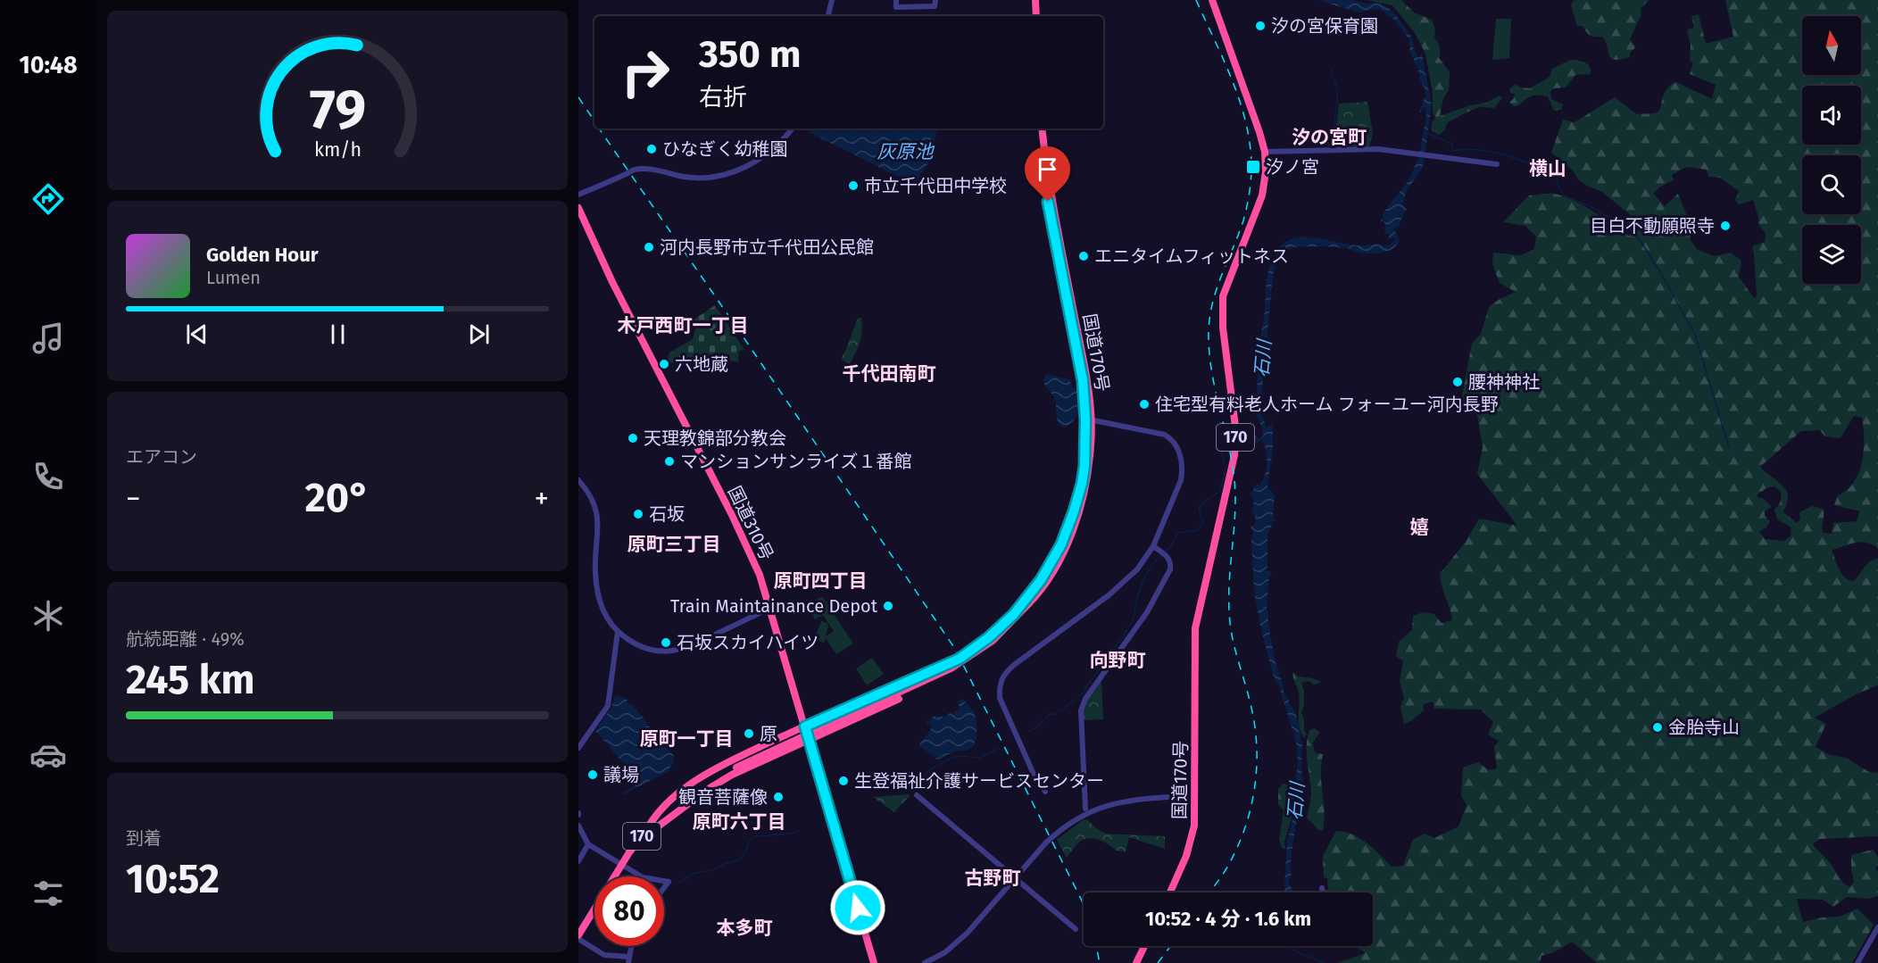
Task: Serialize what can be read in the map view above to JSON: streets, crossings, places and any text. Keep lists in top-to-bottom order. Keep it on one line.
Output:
{"streets":{"highway":["国道170号","170","国道310号"]},"districts":["汐の宮町","横山","木戸西町一丁目","千代田南町","嬉","原町三丁目","原町四丁目","向野町","原町一丁目","原町六丁目","古野町","本多町"],"water":["灰原池","石川"],"places":{"other":["汐の宮保育園","ひなぎく幼稚園","市立千代田中学校","目白不動願照寺","河内長野市立千代田公民館","エニタイムフィットネス","六地蔵","腰神神社","住宅型有料老人ホーム フォーユー河内長野","天理教錦部分教会","マンションサンライズ１番館","石坂","Train Maintainance Depot","石坂スカイハイツ","金胎寺山","原","議場","生登福祉介護サービスセンター","観音菩薩像"],"transit":["汐ノ宮"]},"north":"top","page":{"tabs":"10:48","turn":["350 m","右折"],"song":["Golden Hour","Lumen"],"tile":["エアコン",["航続距離 · 49%","245 km"],["到着","10:52"]],"heat":["−","20°","+"],"limit":"80","trip":"10:52 · 4 分 · 1.6 km","gauge":["79","km/h"]}}
